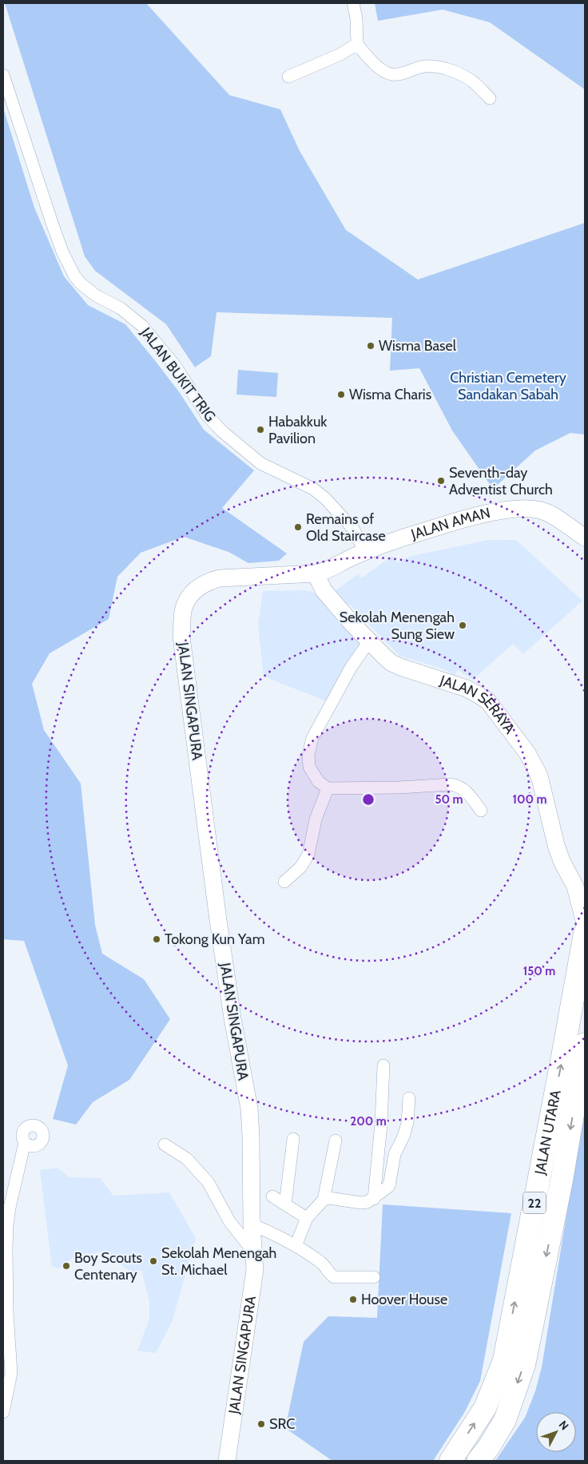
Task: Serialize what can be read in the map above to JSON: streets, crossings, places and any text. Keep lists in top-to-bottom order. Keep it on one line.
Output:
{"streets":{"highway":["JALAN UTARA","22"],"street":["JALAN BUKIT TRIG","JALAN AMAN","JALAN SINGAPURA","JALAN SERAYA"]},"crossings":[["JALAN BUKIT TRIG","JALAN AMAN"],["JALAN AMAN","JALAN SINGAPURA"],["JALAN AMAN","JALAN SERAYA"],["JALAN SINGAPURA","JALAN SERAYA"]],"parks":["Christian Cemetery Sandakan Sabah"],"places":["Wisma Basel","Wisma Charis","Habakkuk Pavilion","Seventh-day Adventist Church","Remains of Old Staircase","Sekolah Menengah Sung Siew","Tokong Kun Yam","Sekolah Menengah St. Michael","Boy Scouts Centenary","Hoover House","SRC"],"north":"top right","rings":["50 m","100 m","150 m","200 m"]}
